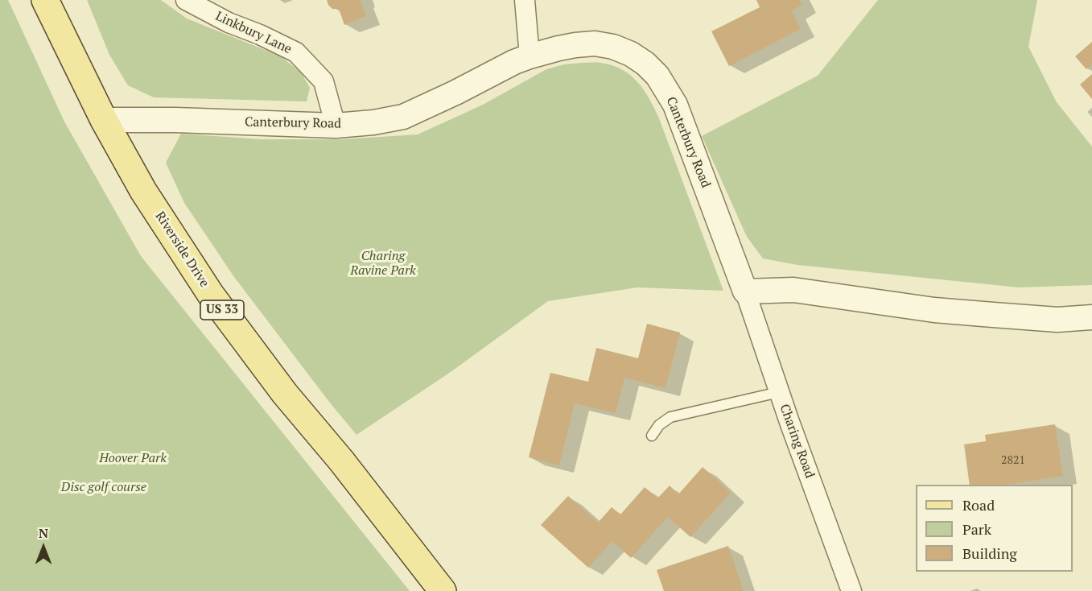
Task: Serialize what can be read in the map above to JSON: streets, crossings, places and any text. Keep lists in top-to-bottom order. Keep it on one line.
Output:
{"streets":{"main road":["Riverside Drive","US 33"],"street":["Linkbury Lane","Canterbury Road","Charing Road"]},"crossings":[["Linkbury Lane","Canterbury Road"],["Canterbury Road","Riverside Drive"],["Canterbury Road","Charing Road"]],"parks":["Charing Ravine Park","Hoover Park","Disc golf course"],"house_numbers":["2821"],"legend":["Road","Park","Building"],"north":"top"}
